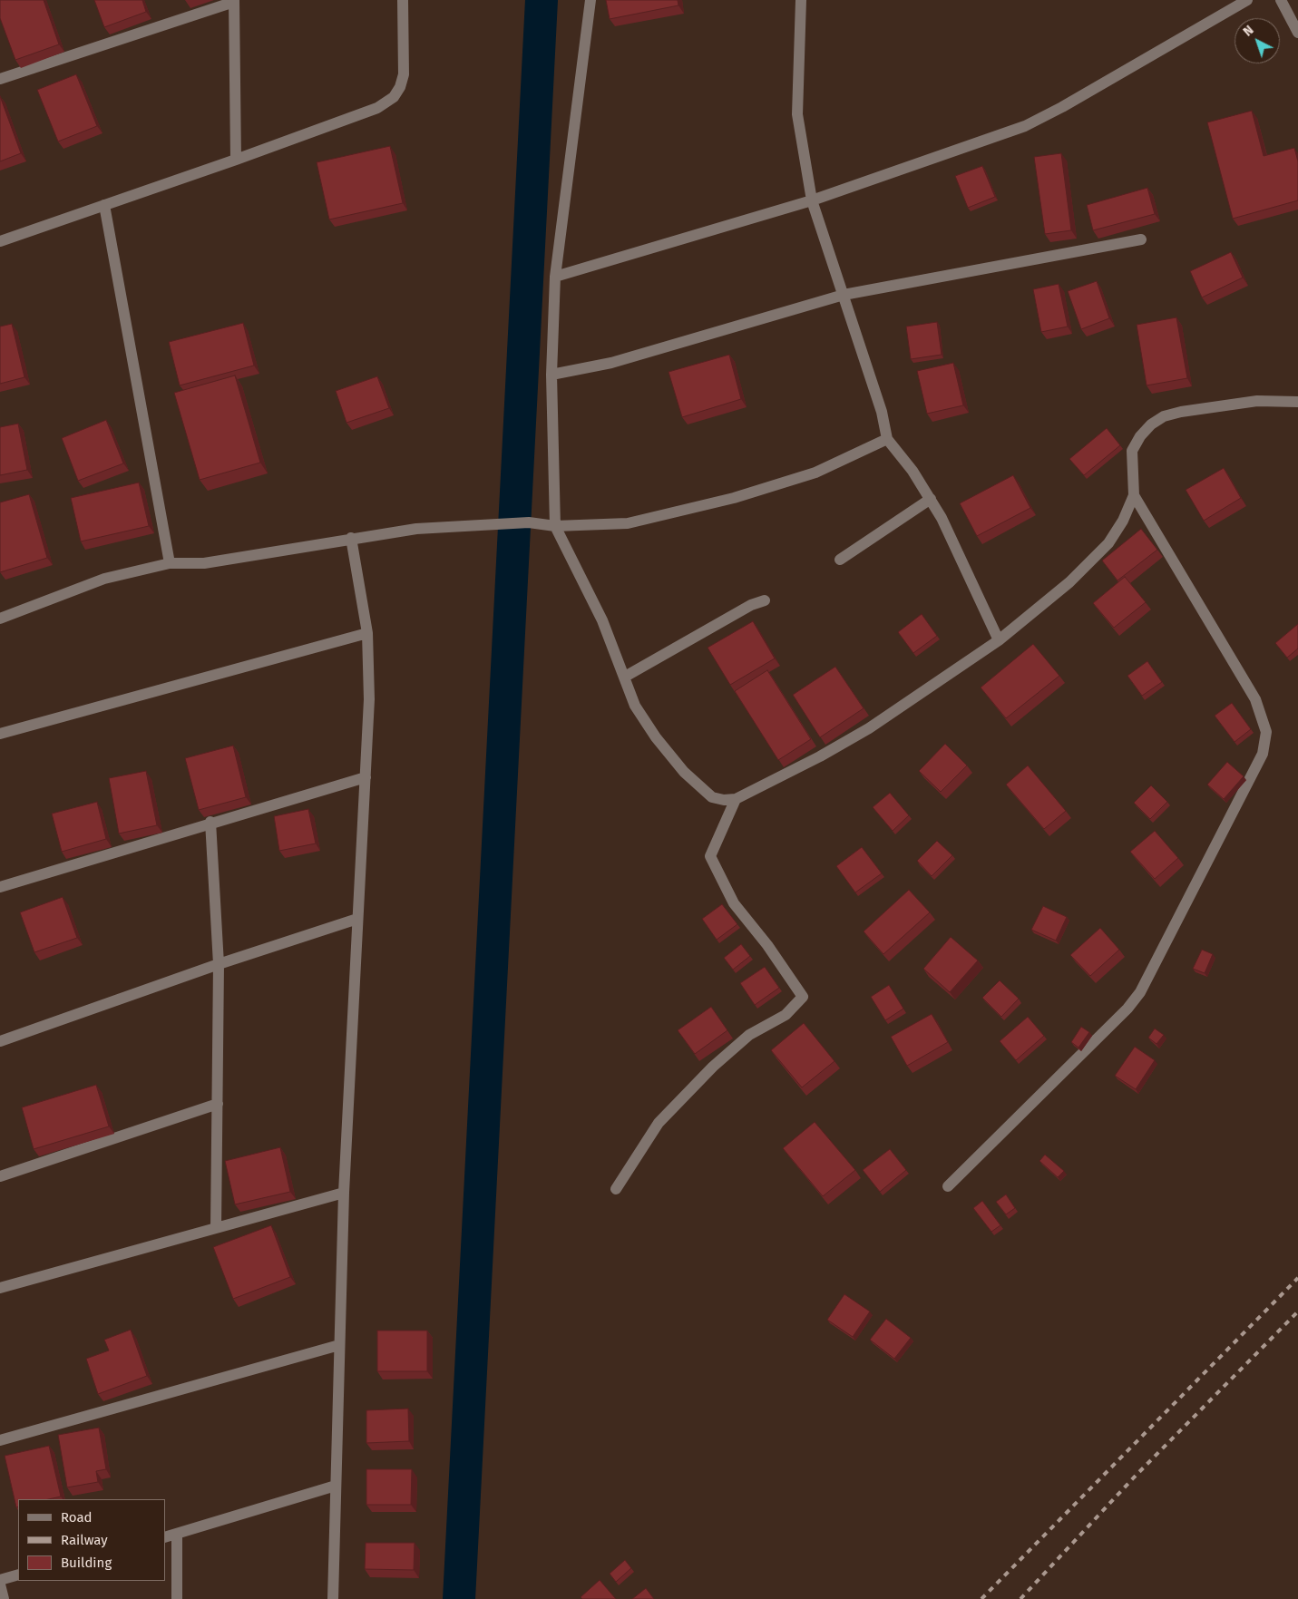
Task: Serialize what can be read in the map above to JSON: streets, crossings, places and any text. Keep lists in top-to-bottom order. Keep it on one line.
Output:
{"legend":["Road","Railway","Building"],"north":"top left"}
